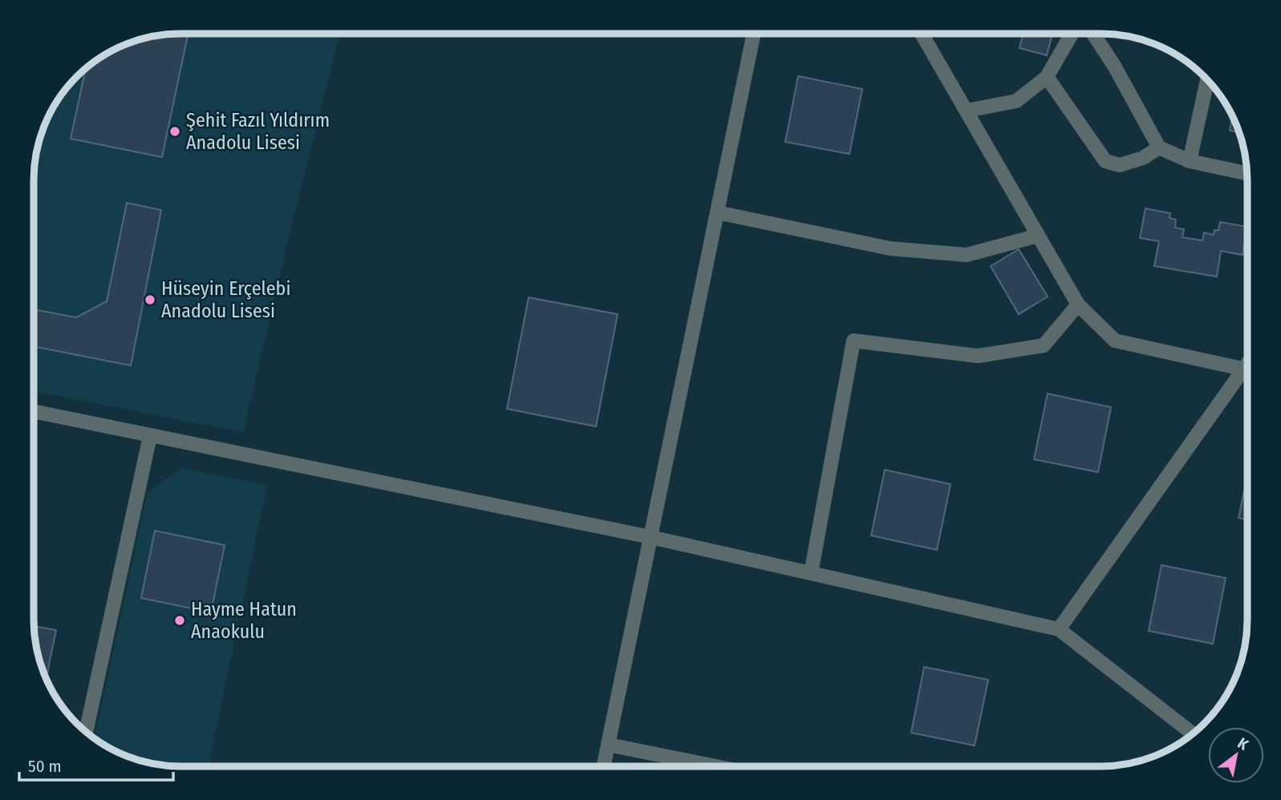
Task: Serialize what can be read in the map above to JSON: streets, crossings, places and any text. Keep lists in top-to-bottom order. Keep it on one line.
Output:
{"places":["Şehit Fazıl Yıldırım Anadolu Lisesi","Hüseyin Erçelebi Anadolu Lisesi","Hayme Hatun Anaokulu"],"scale_bar":"50 m","north":"top right"}
